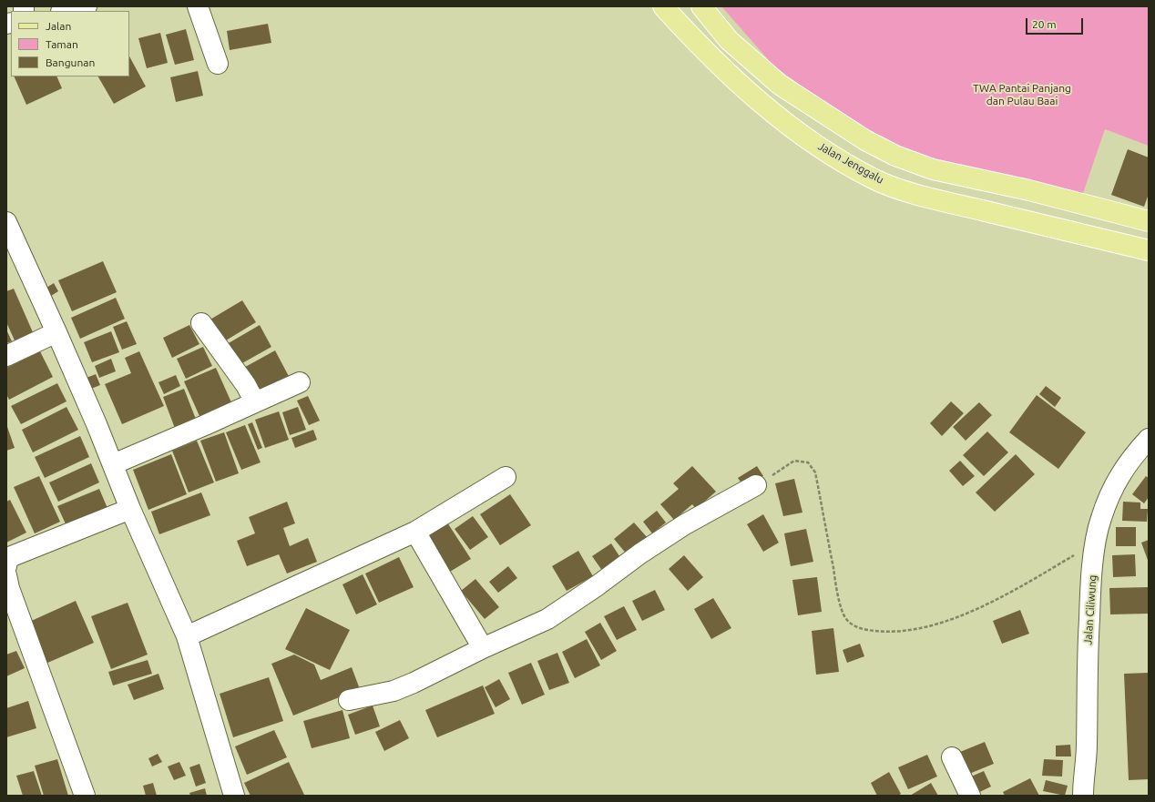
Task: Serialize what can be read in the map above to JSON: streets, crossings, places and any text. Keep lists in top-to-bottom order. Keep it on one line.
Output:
{"streets":{"main road":["Jalan Jenggalu"],"street":["Jalan Ciliwung"]},"parks":["TWA Pantai Panjang dan Pulau Baai"],"legend":["Jalan","Taman","Bangunan"],"scale_bar":"20 m"}
